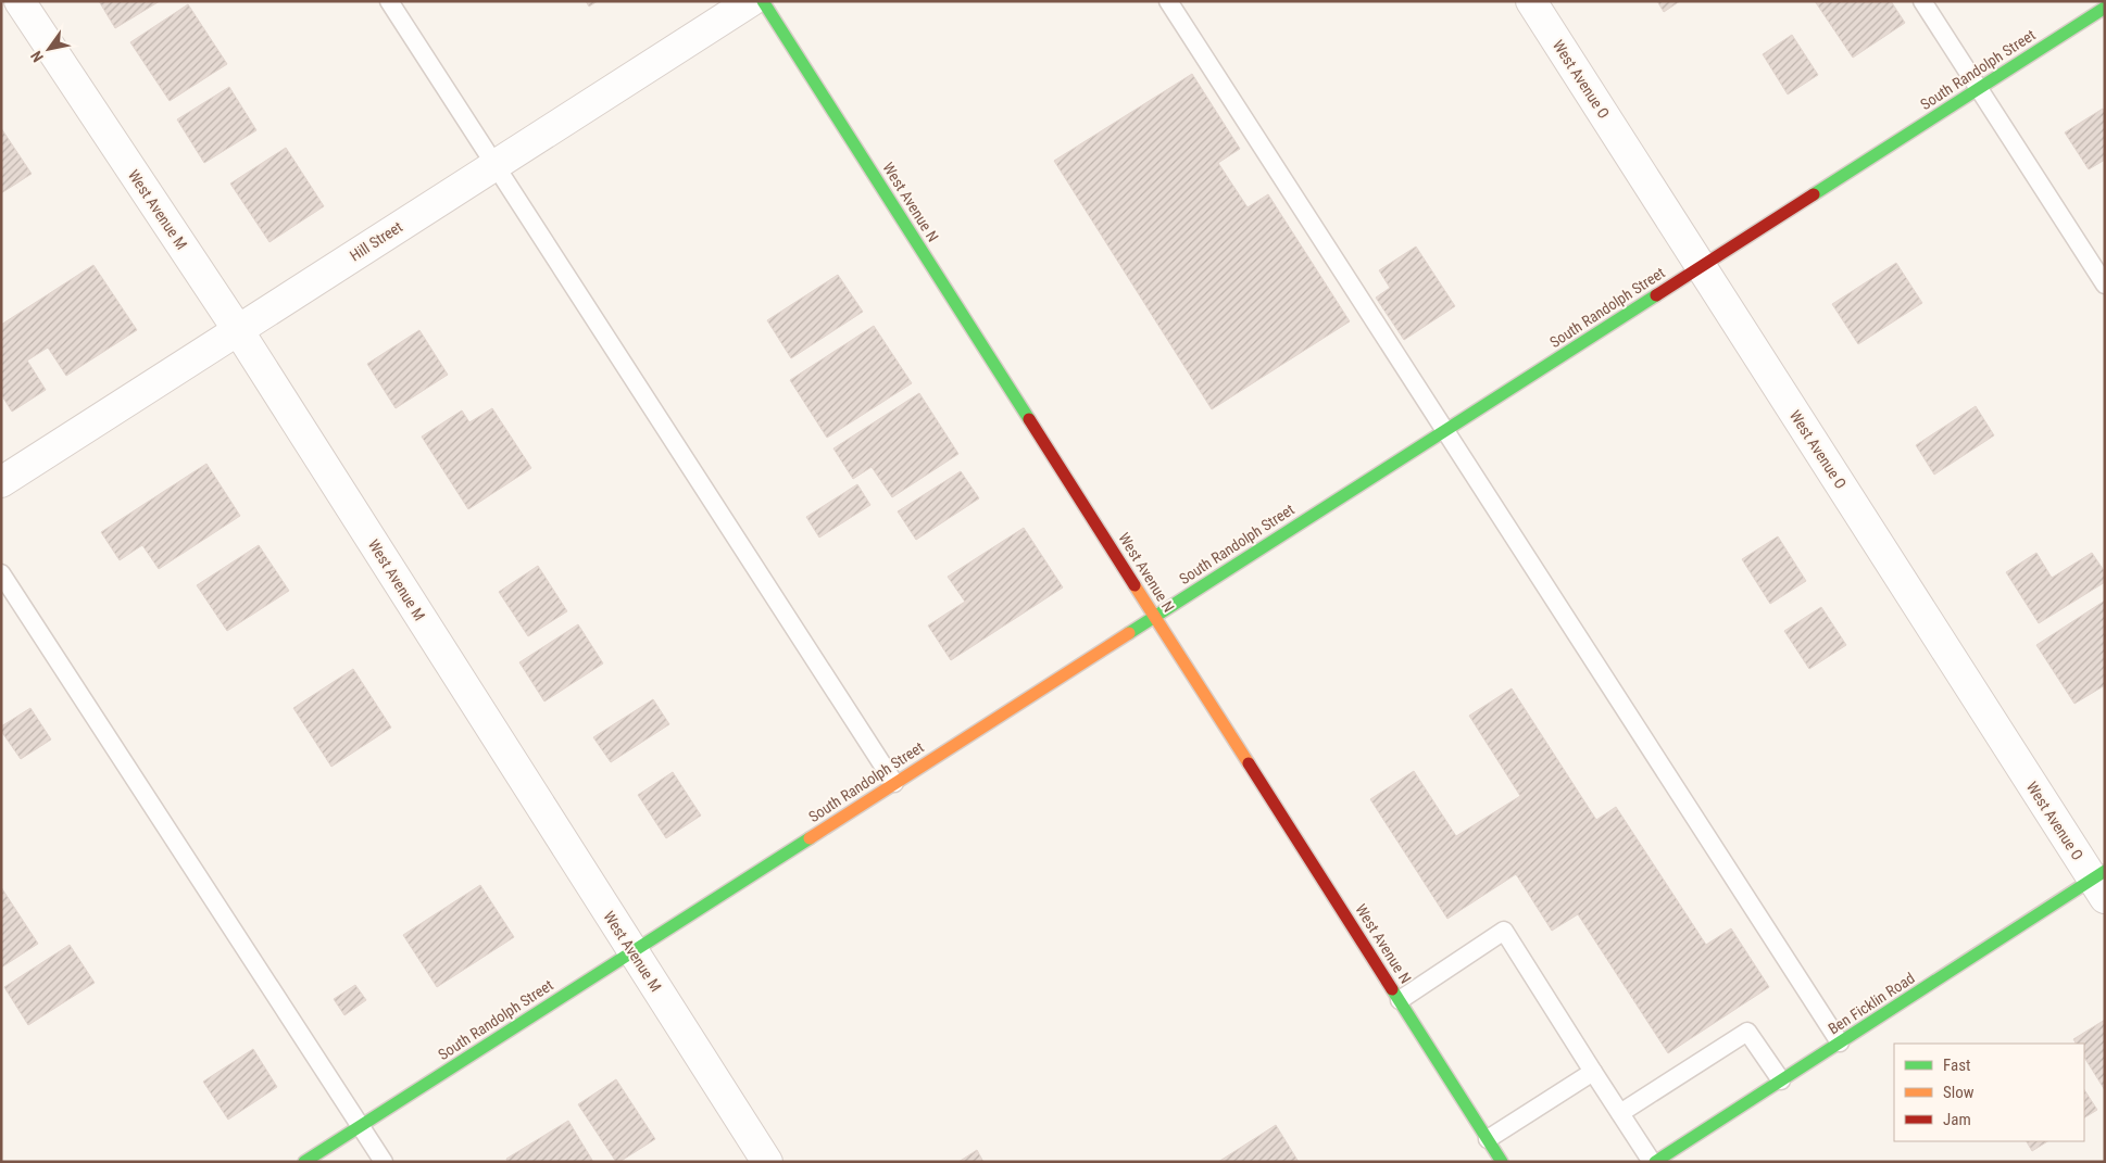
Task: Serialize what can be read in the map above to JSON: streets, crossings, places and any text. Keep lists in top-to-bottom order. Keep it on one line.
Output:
{"streets":{"street":["South Randolph Street","West Avenue O","West Avenue N","West Avenue M","Hill Street","Ben Ficklin Road"]},"crossings":[["South Randolph Street","West Avenue O"],["South Randolph Street","West Avenue N"],["South Randolph Street","West Avenue M"],["West Avenue O","Ben Ficklin Road"],["West Avenue M","Hill Street"]],"legend":["Fast","Slow","Jam"],"north":"bottom left"}
